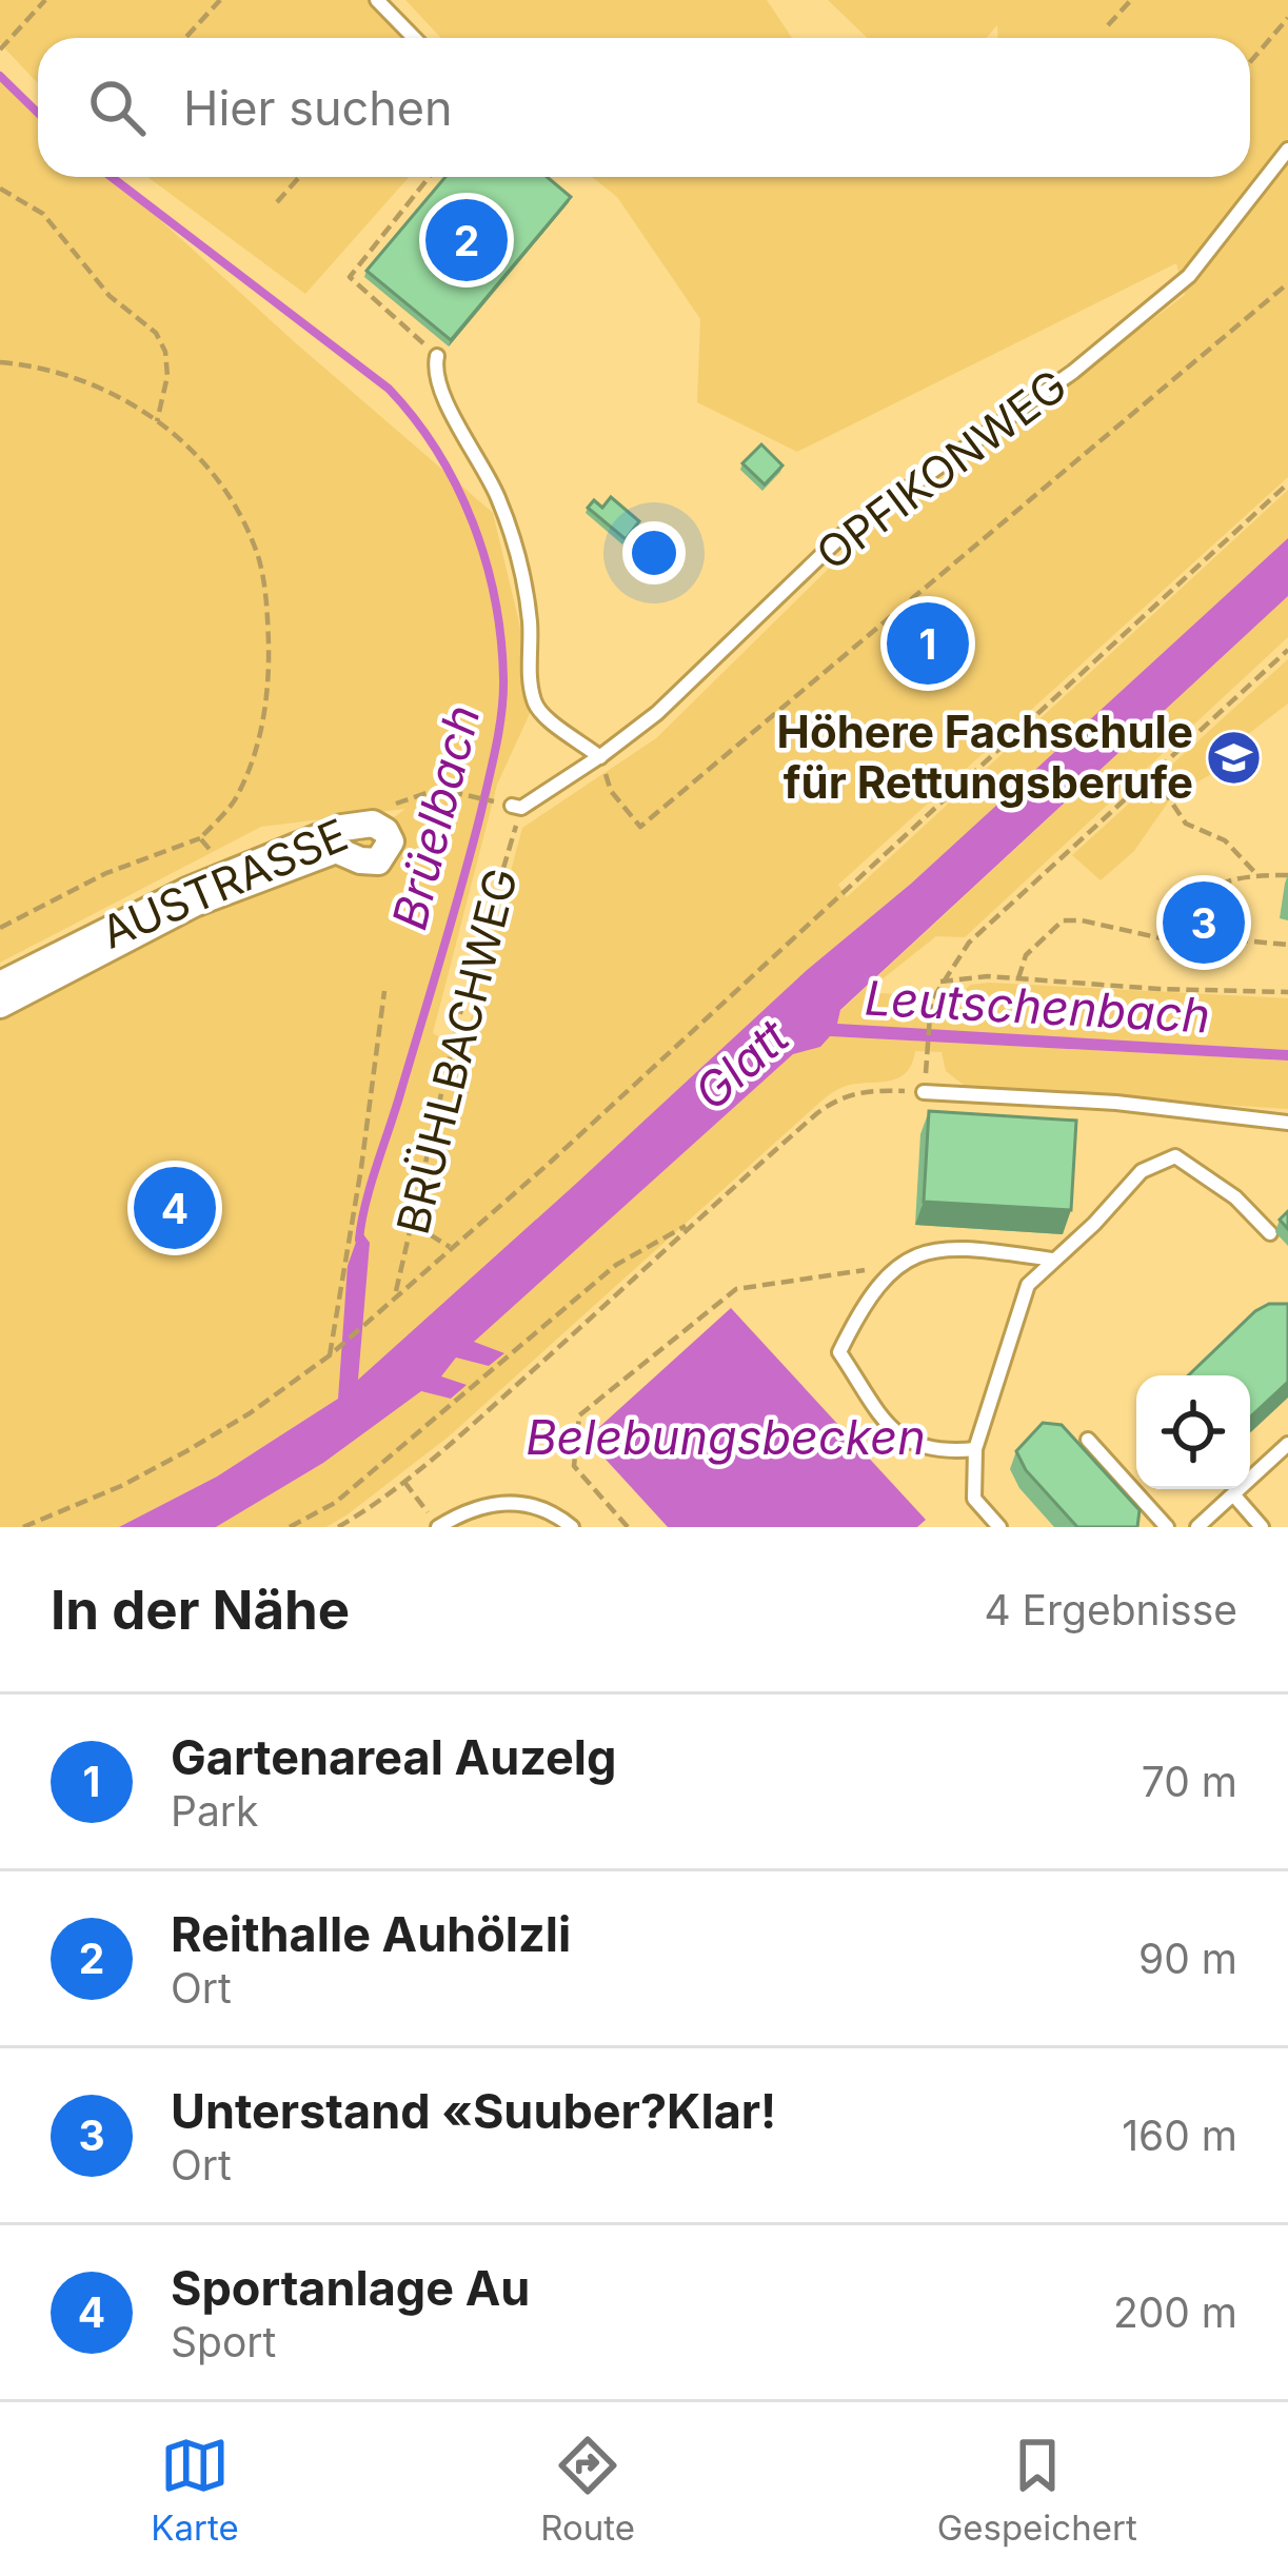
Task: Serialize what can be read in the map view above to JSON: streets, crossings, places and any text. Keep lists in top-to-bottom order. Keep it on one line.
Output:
{"streets":{"street":["AUSTRASSE"],"lane":["OPFIKONWEG"],"path":["BRÜHLBACHWEG"]},"crossings":[["OPFIKONWEG","BRÜHLBACHWEG"]],"water":["Brüelbach","Leutschenbach","Glatt","Belebungsbecken"],"places":{"school or university":["Höhere Fachschule für Rettungsberufe"]},"page":{"search":"Hier suchen","pins":["2","1","3","4"],"heading":["In der Nähe","4 Ergebnisse"],"list":[{"mark":"1","name":"Gartenareal Auzelg","note":"Park","value":"70 m"},{"mark":"2","name":"Reithalle Auhölzli","note":"Ort","value":"90 m"},{"mark":"3","name":"Unterstand «Suuber?Klar!","note":"Ort","value":"160 m"},{"mark":"4","name":"Sportanlage Au","note":"Sport","value":"200 m"}],"nav":["Karte","Route","Gespeichert"]}}
